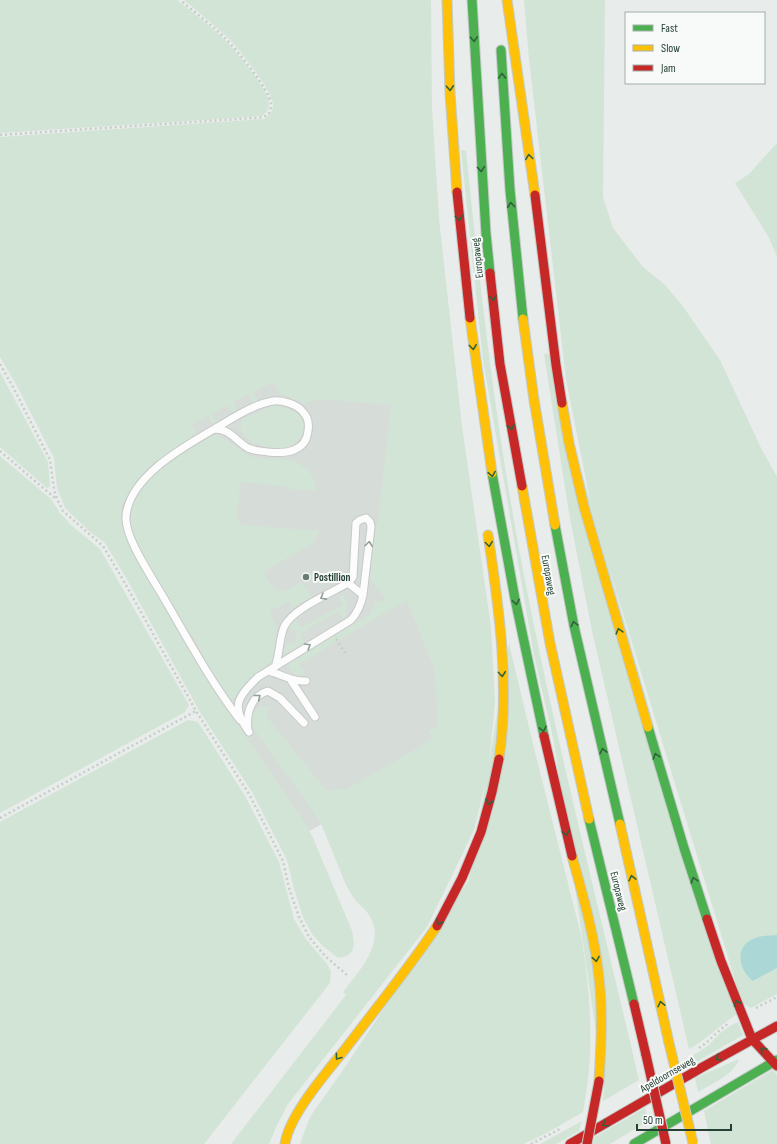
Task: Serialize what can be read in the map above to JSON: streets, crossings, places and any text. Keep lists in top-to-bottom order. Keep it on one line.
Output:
{"streets":{"main road":["Europaweg","Apeldoornseweg"]},"places":["Postillion"],"legend":["Fast","Slow","Jam"],"scale_bar":"50 m"}
